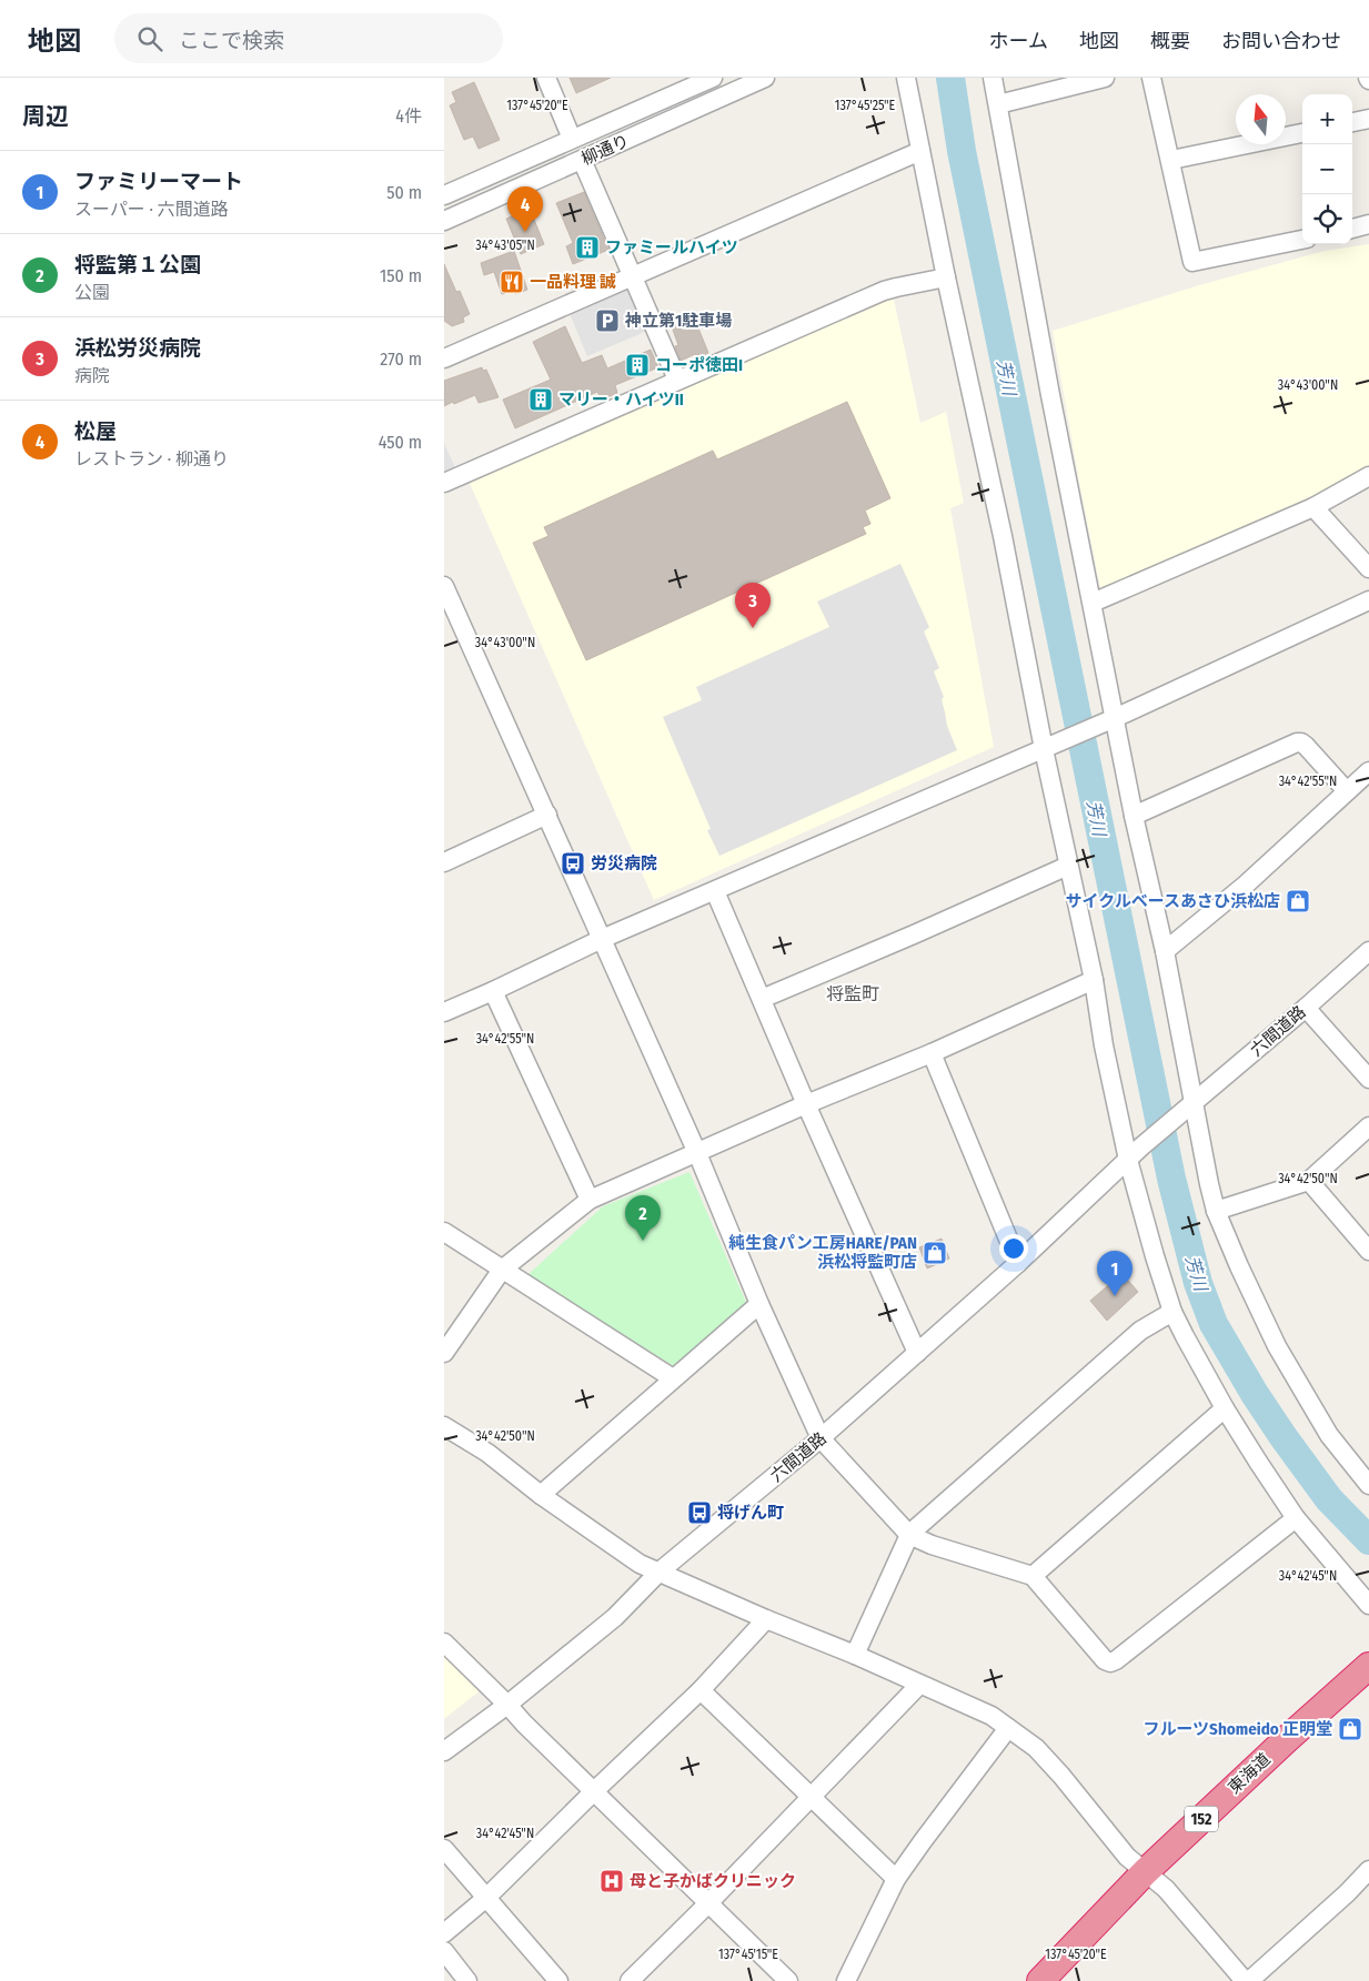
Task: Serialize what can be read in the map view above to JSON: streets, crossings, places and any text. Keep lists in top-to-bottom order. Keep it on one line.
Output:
{"streets":{"highway":["東海道","152"],"street":["柳通り","六間道路"]},"districts":["将監町"],"water":["芳川"],"places":{"building":["ファミールハイツ","コーポ徳田I","マリー・ハイツII"],"restaurant":["一品料理 誠"],"parking":["神立第1駐車場"],"bus stop":["労災病院","将げん町"],"shop":["サイクルベースあさひ浜松店","純生食パン工房HARE/PAN 浜松将監町店","フルーツShomeido 正明堂"],"hospital":["母と子かばクリニック"]},"north":"top","page":{"header":"地図","search":"ここで検索","nav":["ホーム","地図","概要","お問い合わせ"],"heading":["周辺","4件"],"map_buttons":["+","−"],"list":[{"mark":"1","name":"ファミリーマート","note":"スーパー · 六間道路","value":"50 m"},{"mark":"2","name":"将監第１公園","note":"公園","value":"150 m"},{"mark":"3","name":"浜松労災病院","note":"病院","value":"270 m"},{"mark":"4","name":"松屋","note":"レストラン · 柳通り","value":"450 m"}],"pins":["4","3","2","1"]},"coordinates":["137°45'20\"E","137°45'25\"E","34°43'05\"N","34°43'00\"N","34°42'55\"N","34°42'50\"N","34°42'45\"N","137°45'15\"E"]}
